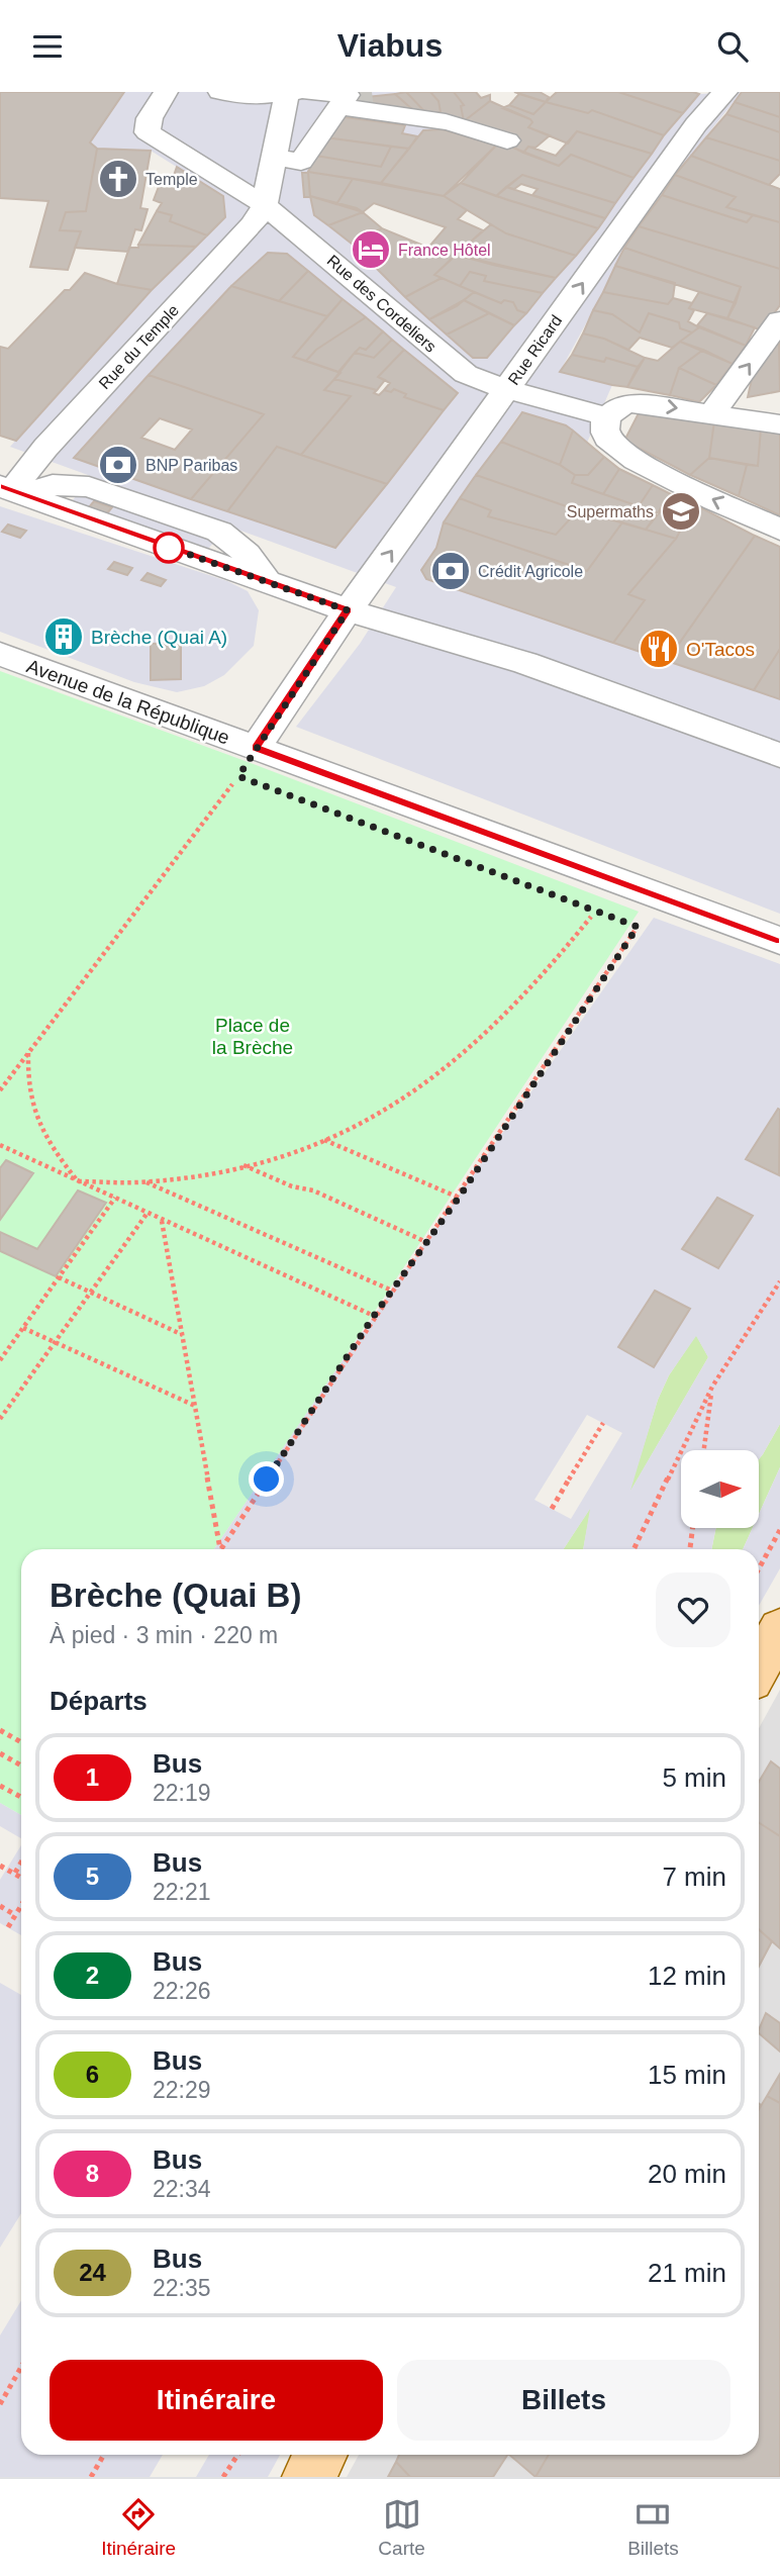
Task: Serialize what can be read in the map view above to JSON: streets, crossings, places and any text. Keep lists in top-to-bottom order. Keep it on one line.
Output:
{"streets":{"street":["Rue des Cordeliers","Rue du Temple","Rue Ricard","Avenue de la République"]},"crossings":[["Rue des Cordeliers","Rue du Temple"],["Rue des Cordeliers","Rue Ricard"],["Rue Ricard","Avenue de la République"]],"parks":["Place de la Brèche"],"places":{"church":["Temple"],"hotel":["France Hôtel"],"bank":["BNP Paribas","Crédit Agricole"],"school or university":["Supermaths"],"building":["Brèche (Quai A)"],"restaurant":["O'Tacos"]},"lines":["bus line 1"],"north":"right","page":{"header":"Viabus","heading":[["Brèche (Quai B)","À pied · 3 min · 220 m"],"Départs"],"list":[{"mark":"1","name":"Bus","note":"22:19","value":"5 min"},{"mark":"5","name":"Bus","note":"22:21","value":"7 min"},{"mark":"2","name":"Bus","note":"22:26","value":"12 min"},{"mark":"6","name":"Bus","note":"22:29","value":"15 min"},{"mark":"8","name":"Bus","note":"22:34","value":"20 min"},{"mark":"24","name":"Bus","note":"22:35","value":"21 min"}],"buttons":["Itinéraire","Billets"],"tabs":["Itinéraire","Carte","Billets"]}}
